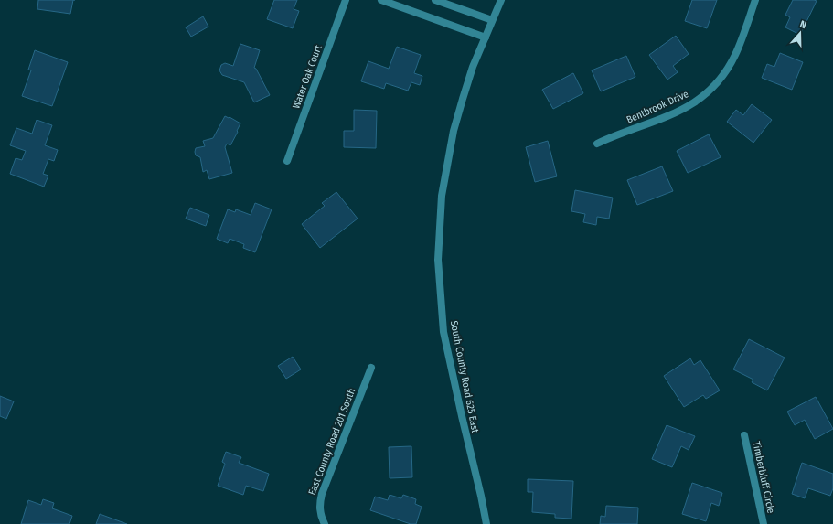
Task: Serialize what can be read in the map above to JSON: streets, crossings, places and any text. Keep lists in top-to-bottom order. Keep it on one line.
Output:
{"streets":{"street":["Water Oak Court","Bentbrook Drive","South County Road 625 East","East County Road 201 South","Timberbluff Circle"]},"north":"top"}
